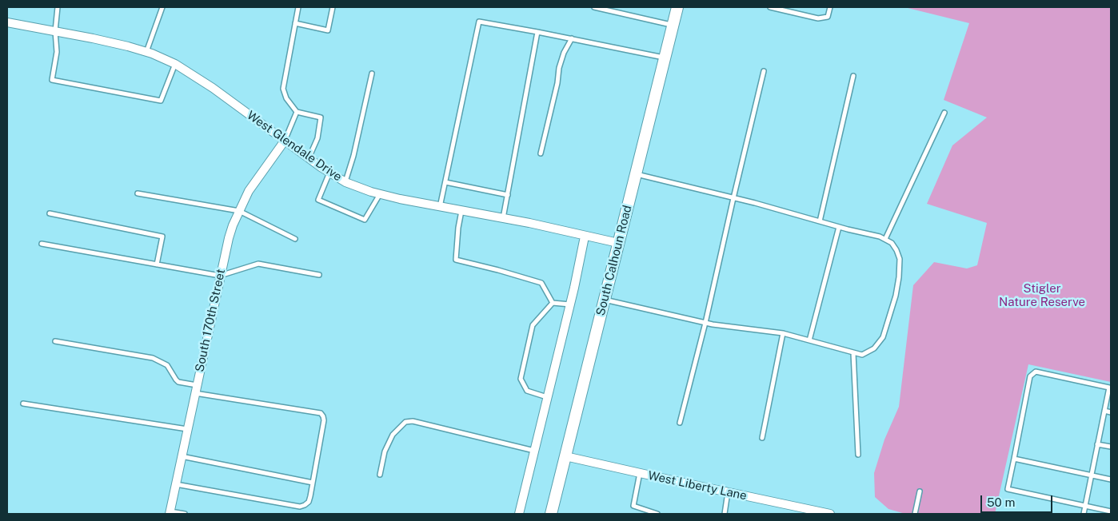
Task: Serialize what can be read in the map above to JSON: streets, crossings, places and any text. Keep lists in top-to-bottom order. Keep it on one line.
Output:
{"streets":{"street":["West Glendale Drive","South Calhoun Road","South 170th Street","West Liberty Lane"]},"crossings":[["West Glendale Drive","South Calhoun Road"],["West Glendale Drive","South 170th Street"],["South Calhoun Road","West Liberty Lane"]],"parks":["Stigler Nature Reserve"],"scale_bar":"50 m"}
